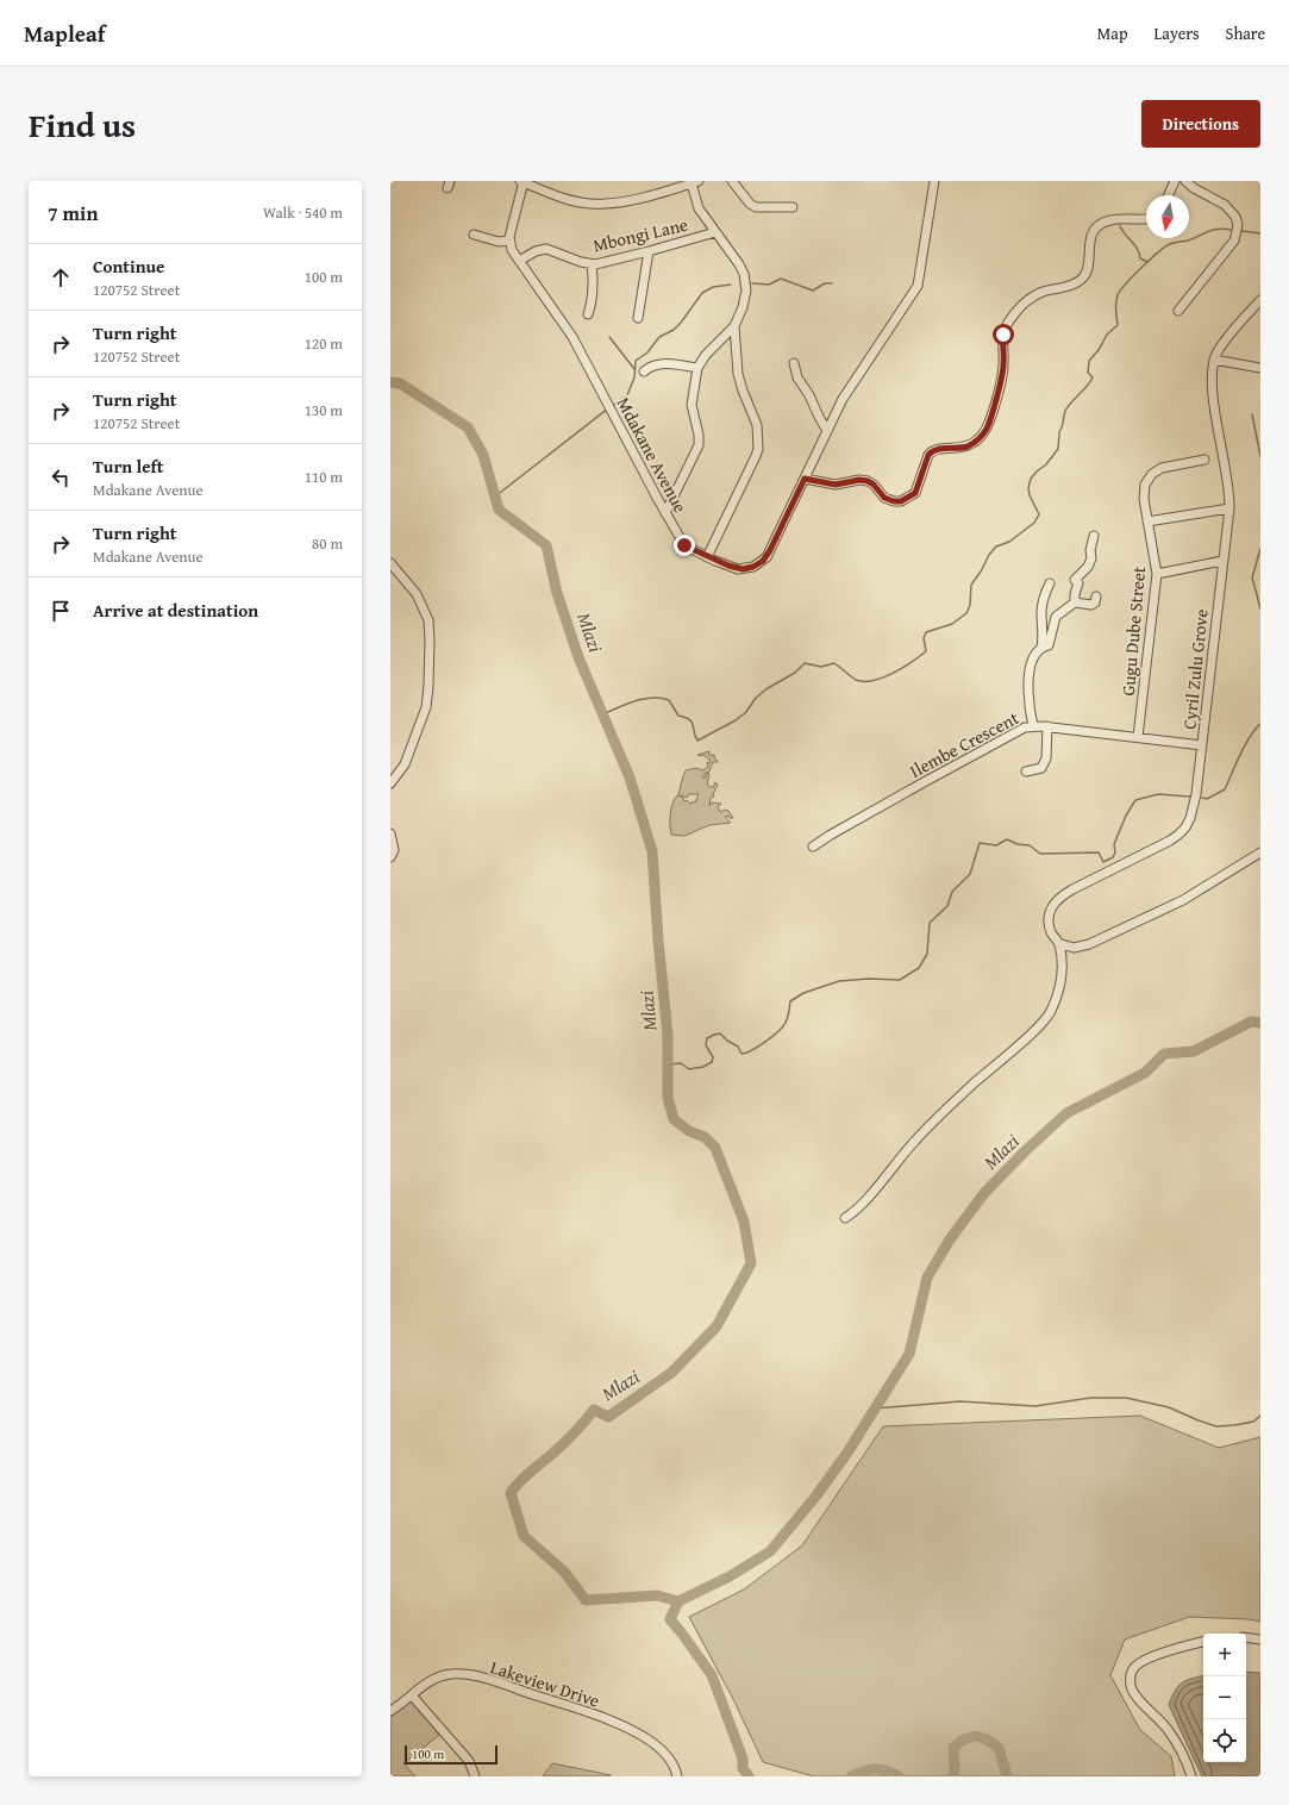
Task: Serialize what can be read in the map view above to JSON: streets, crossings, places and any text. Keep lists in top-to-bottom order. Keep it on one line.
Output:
{"streets":{"street":["Mbongi Lane","Mdakane Avenue","Gugu Dube Street","Cyril Zulu Grove","Ilembe Crescent","Lakeview Drive"]},"crossings":[["Mbongi Lane","Mdakane Avenue"],["Gugu Dube Street","Ilembe Crescent"],["Cyril Zulu Grove","Ilembe Crescent"]],"water":["Mlazi"],"scale_bar":"100 m","north":"bottom","page":{"header":"Mapleaf","nav":["Map","Layers","Share"],"title":"Find us","buttons":"Directions","heading":["7 min","Walk · 540 m"],"list":[["Continue","120752 Street","100 m"],["Turn right","120752 Street","120 m"],["Turn right","120752 Street","130 m"],["Turn left","Mdakane Avenue","110 m"],["Turn right","Mdakane Avenue","80 m"],"Arrive at destination"],"map_buttons":["+","−"],"scale":"100 m"}}
